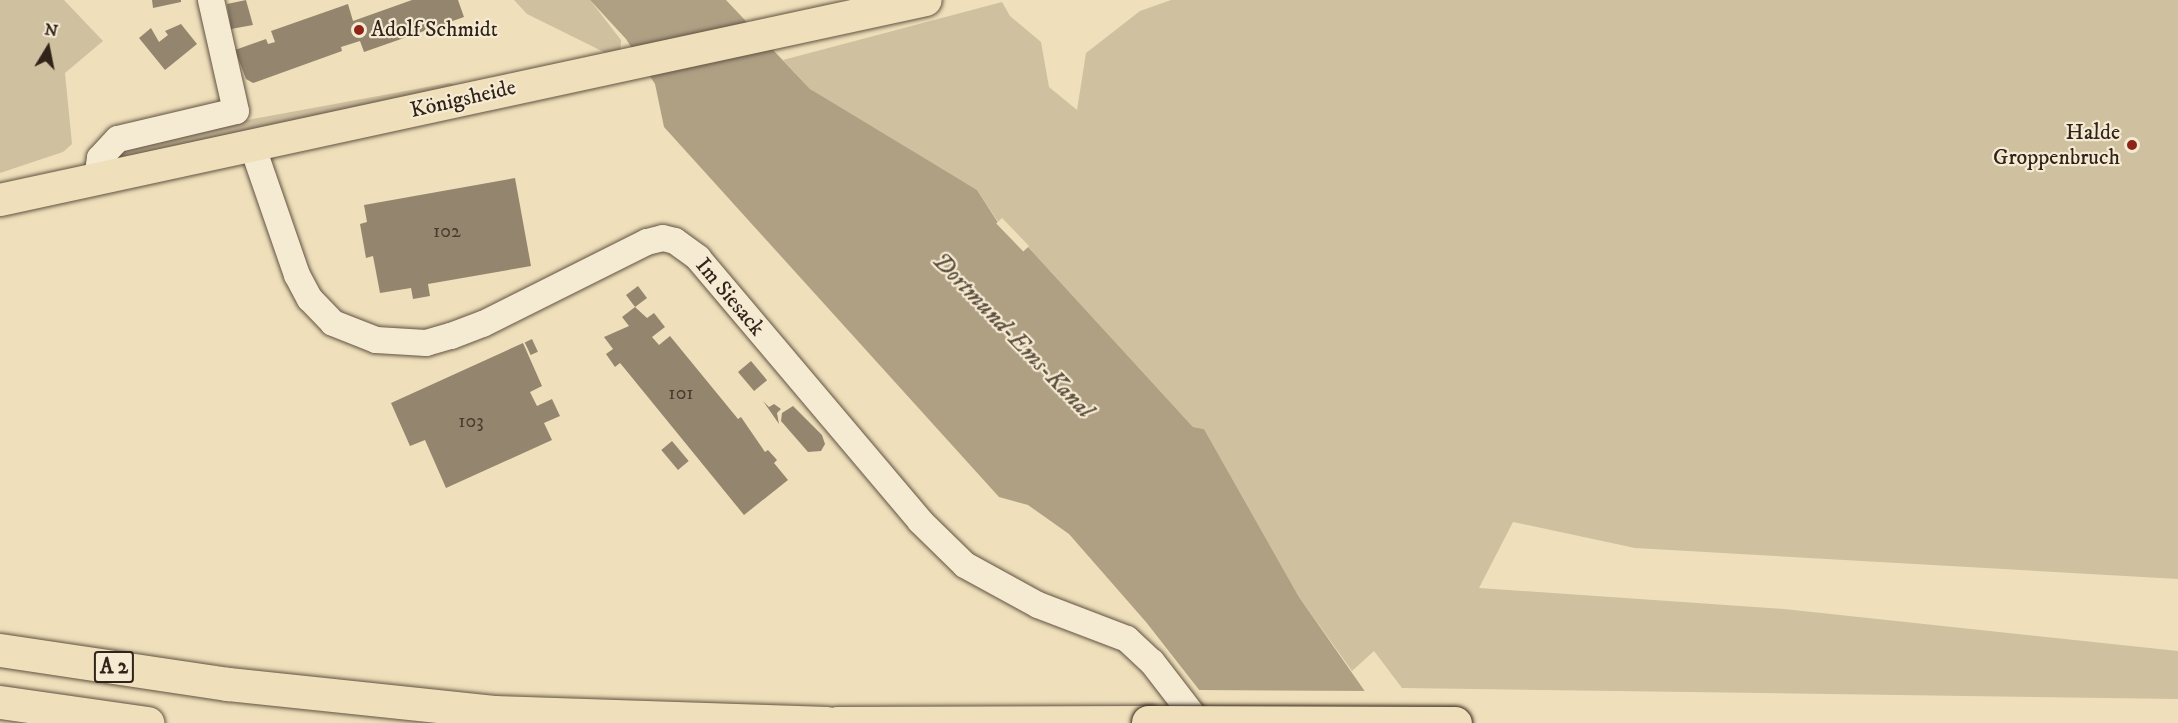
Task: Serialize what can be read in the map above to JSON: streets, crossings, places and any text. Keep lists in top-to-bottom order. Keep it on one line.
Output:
{"streets":{"highway":["A 2"],"main road":["Königsheide"],"street":["Im Siesack"]},"crossings":[["Königsheide","Im Siesack"]],"water":["Dortmund-Ems-Kanal"],"places":["Adolf Schmidt","Halde Groppenbruch"],"house_numbers":["102","101","103"],"north":"top"}
